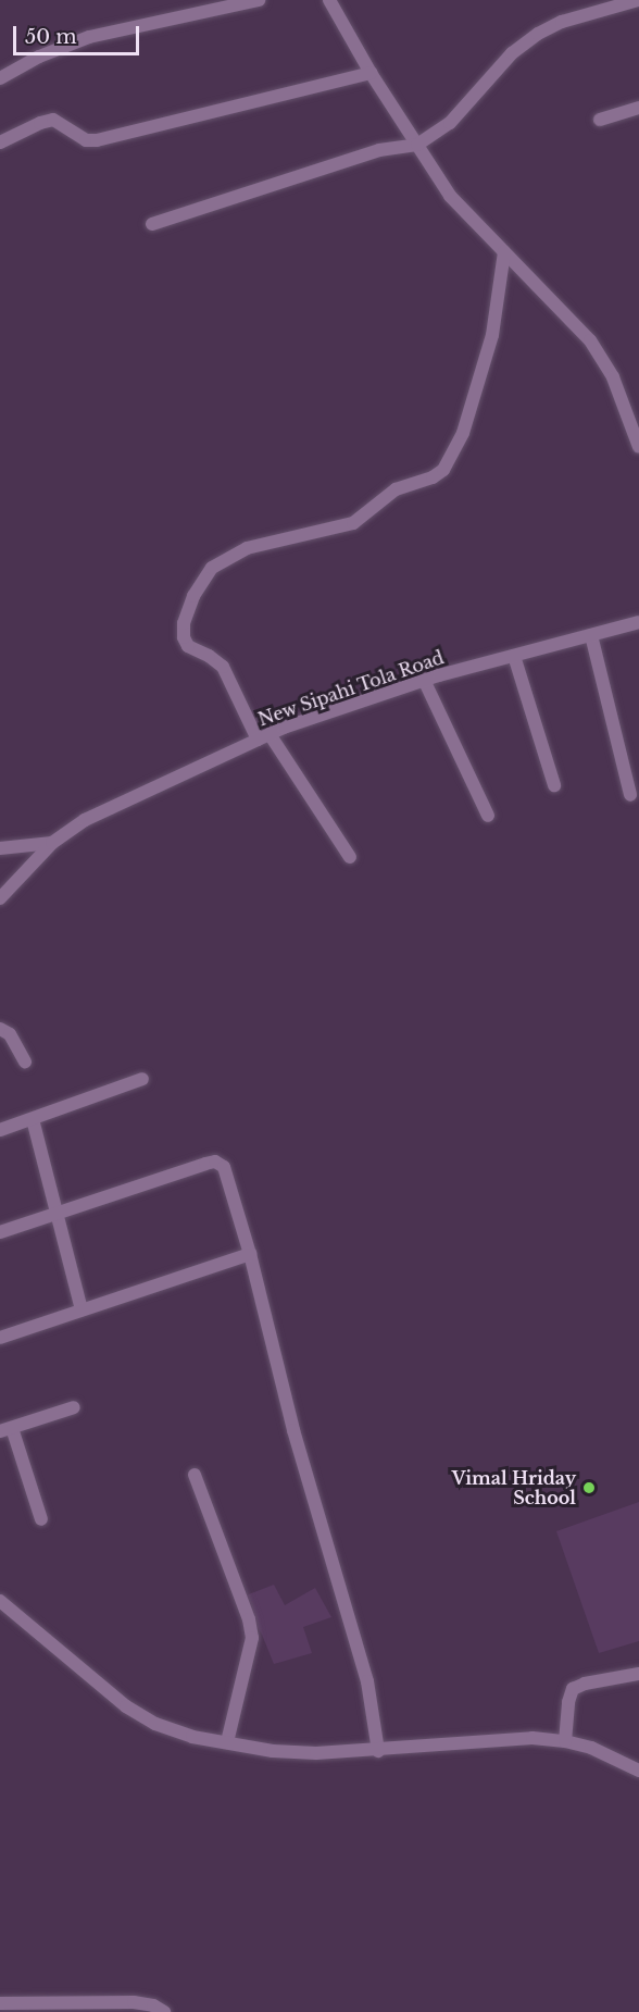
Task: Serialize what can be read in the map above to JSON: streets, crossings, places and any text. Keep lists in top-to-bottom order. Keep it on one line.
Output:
{"streets":{"street":["New Sipahi Tola Road"]},"places":["Vimal Hriday School"],"scale_bar":"50 m"}
